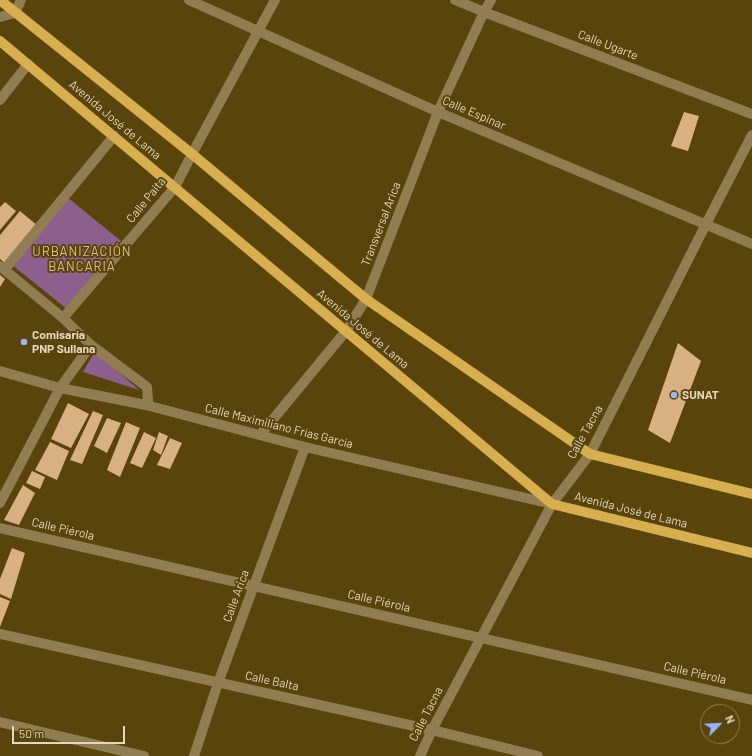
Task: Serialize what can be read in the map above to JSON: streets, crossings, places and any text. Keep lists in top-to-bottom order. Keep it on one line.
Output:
{"streets":{"main road":["Avenida José de Lama"],"street":["Calle Ugarte","Calle Espinar","Calle Paita","Transversal Arica","Calle Maximiliano Frías García","Calle Tacna","Calle Piérola","Calle Arica","Calle Balta"]},"crossings":[["Calle Ugarte","Transversal Arica"],["Calle Espinar","Calle Paita"],["Calle Espinar","Transversal Arica"],["Calle Espinar","Calle Tacna"],["Avenida José de Lama","Calle Paita"],["Avenida José de Lama","Transversal Arica"],["Avenida José de Lama","Calle Maximiliano Frías García"],["Avenida José de Lama","Calle Tacna"],["Transversal Arica","Calle Maximiliano Frías García"],["Calle Maximiliano Frías García","Calle Tacna"],["Calle Maximiliano Frías García","Calle Arica"],["Calle Tacna","Calle Piérola"],["Calle Tacna","Calle Balta"],["Calle Piérola","Calle Arica"],["Calle Arica","Calle Balta"]],"districts":["URBANIZACIÓN BANCARIA"],"places":["Comisaría PNP Sullana","SUNAT"],"scale_bar":"50 m","north":"top right"}
